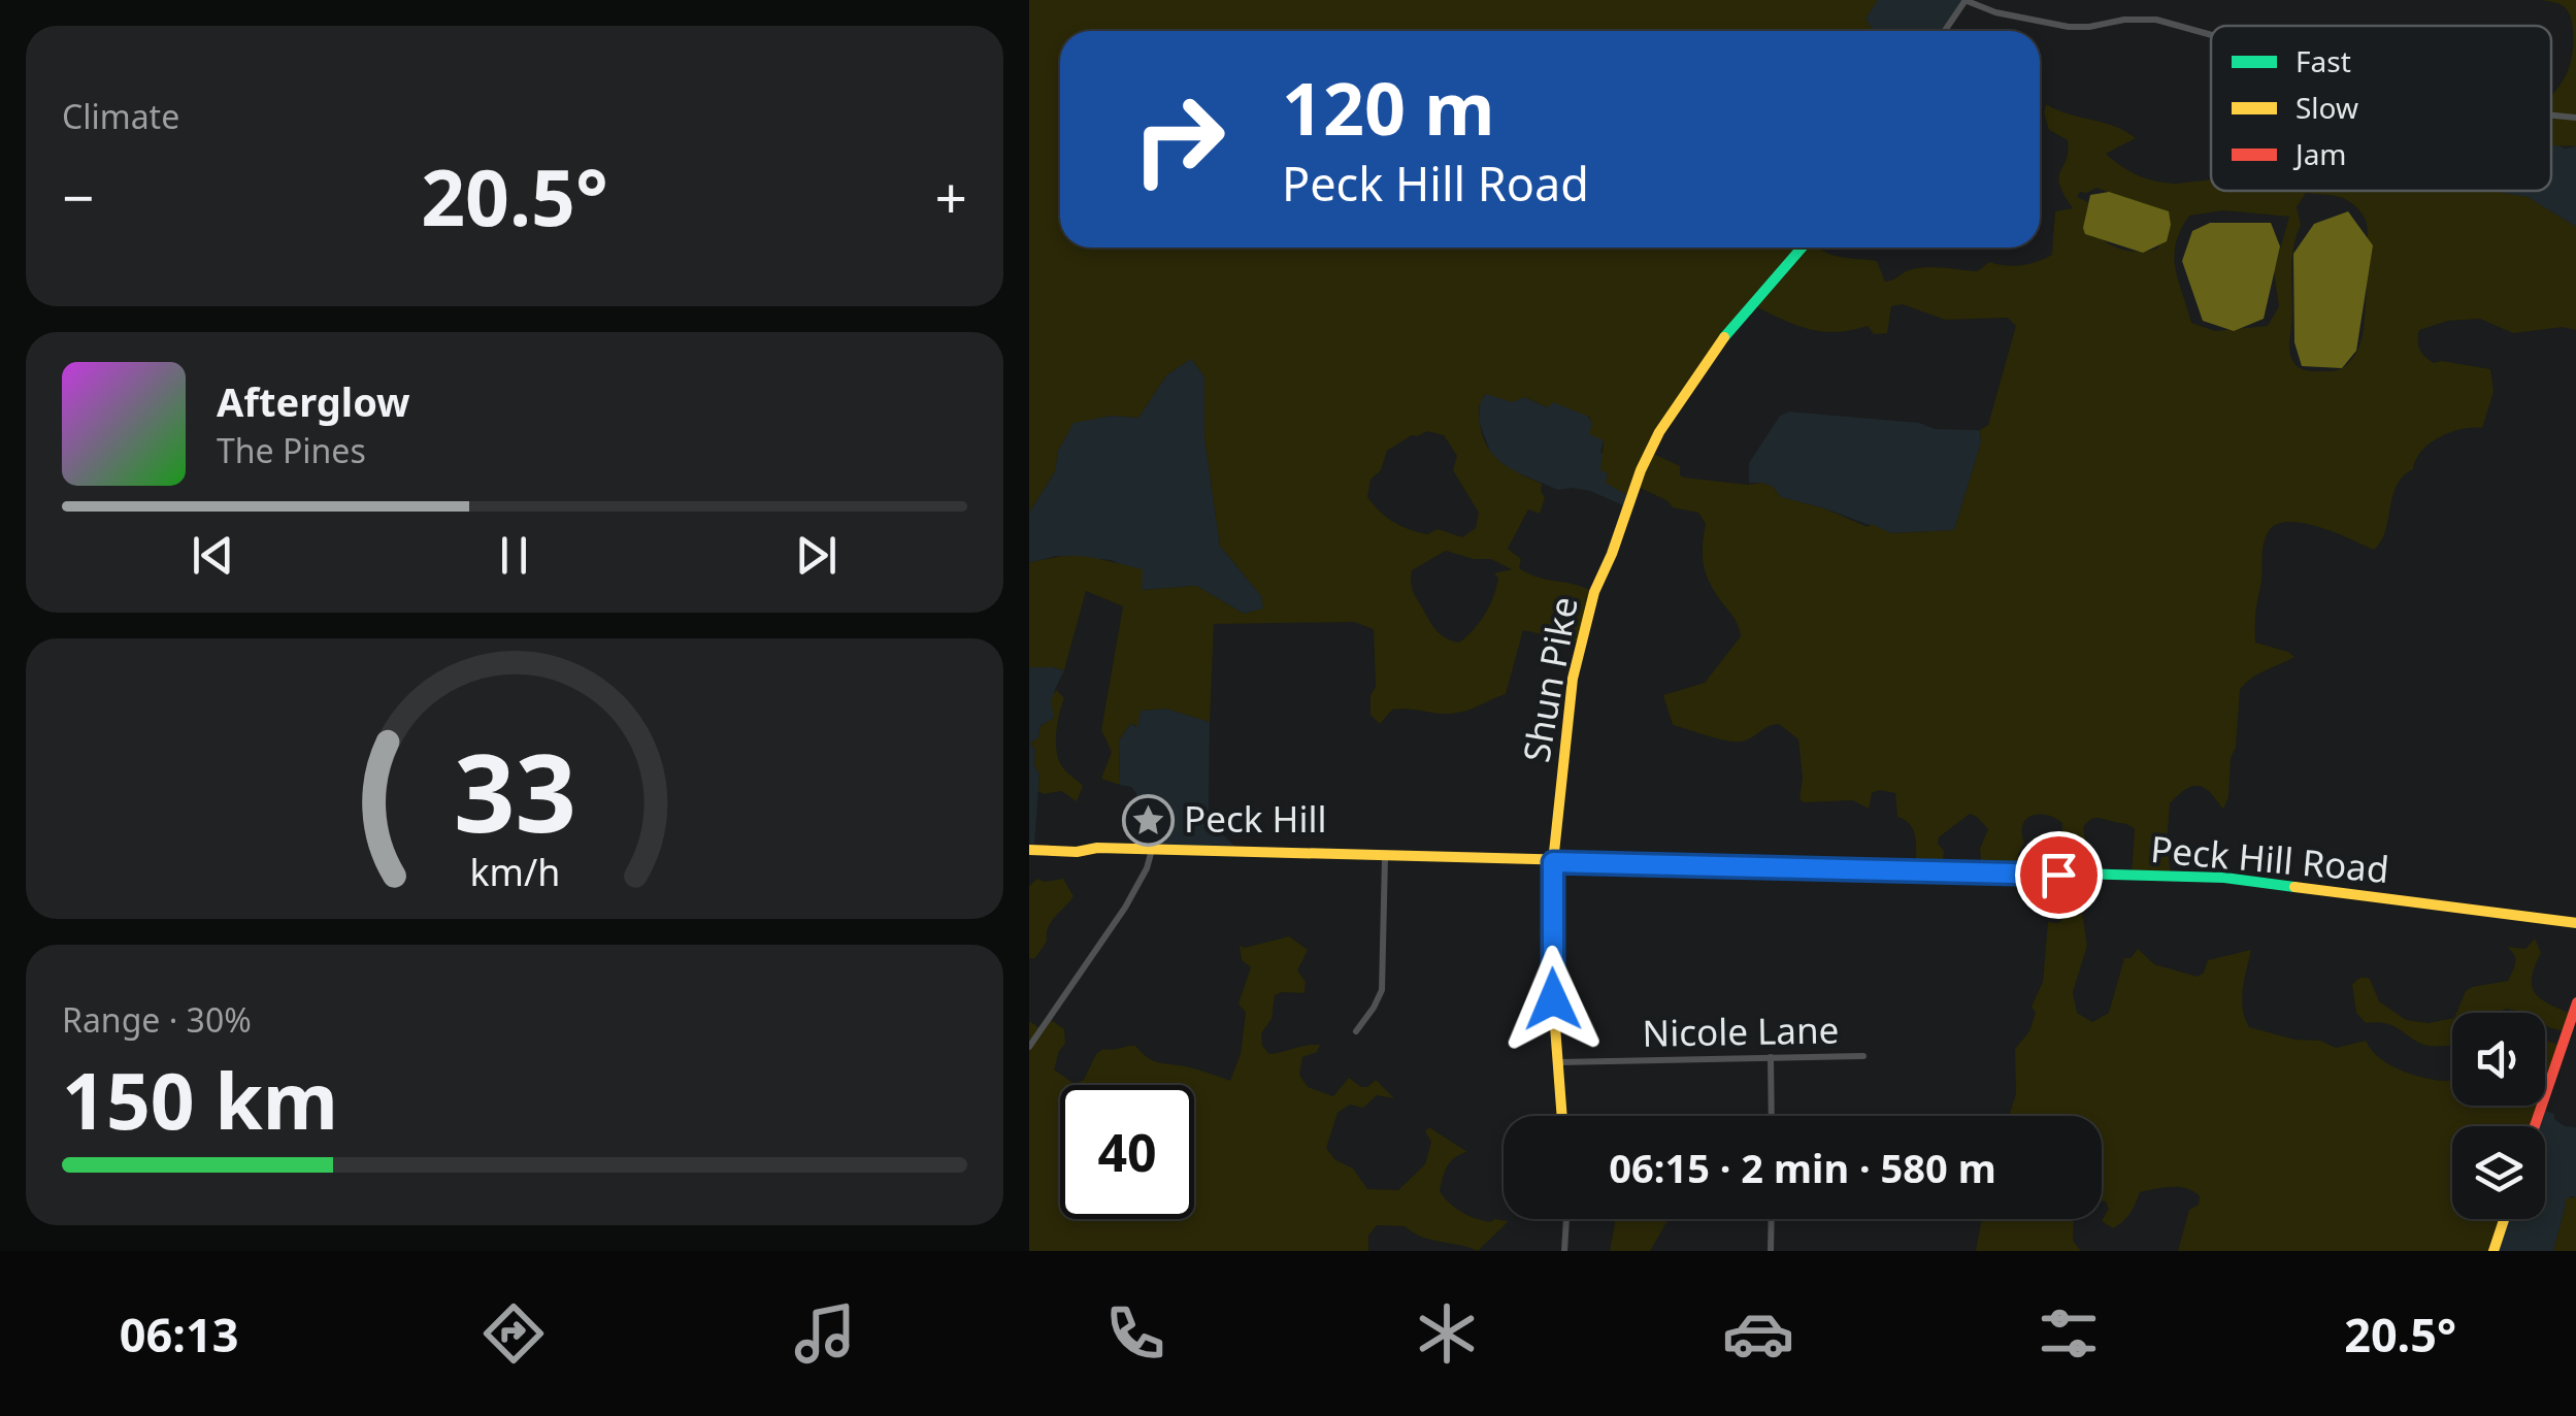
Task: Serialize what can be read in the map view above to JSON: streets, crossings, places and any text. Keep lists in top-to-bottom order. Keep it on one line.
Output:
{"streets":{"street":["Shun Pike","Peck Hill Road","Nicole Lane"]},"crossings":[["Shun Pike","Peck Hill Road"],["Shun Pike","Nicole Lane"]],"places":{"place":["Peck Hill"]},"legend":["Fast","Slow","Jam"],"page":{"tile":["Climate",["Range · 30%","150 km"]],"turn":["120 m","Peck Hill Road"],"heat":["−","20.5°","+"],"song":["Afterglow","The Pines"],"limit":"40","trip":"06:15 · 2 min · 580 m","tabs":["06:13","20.5°"],"gauge":["33","km/h"]}}
